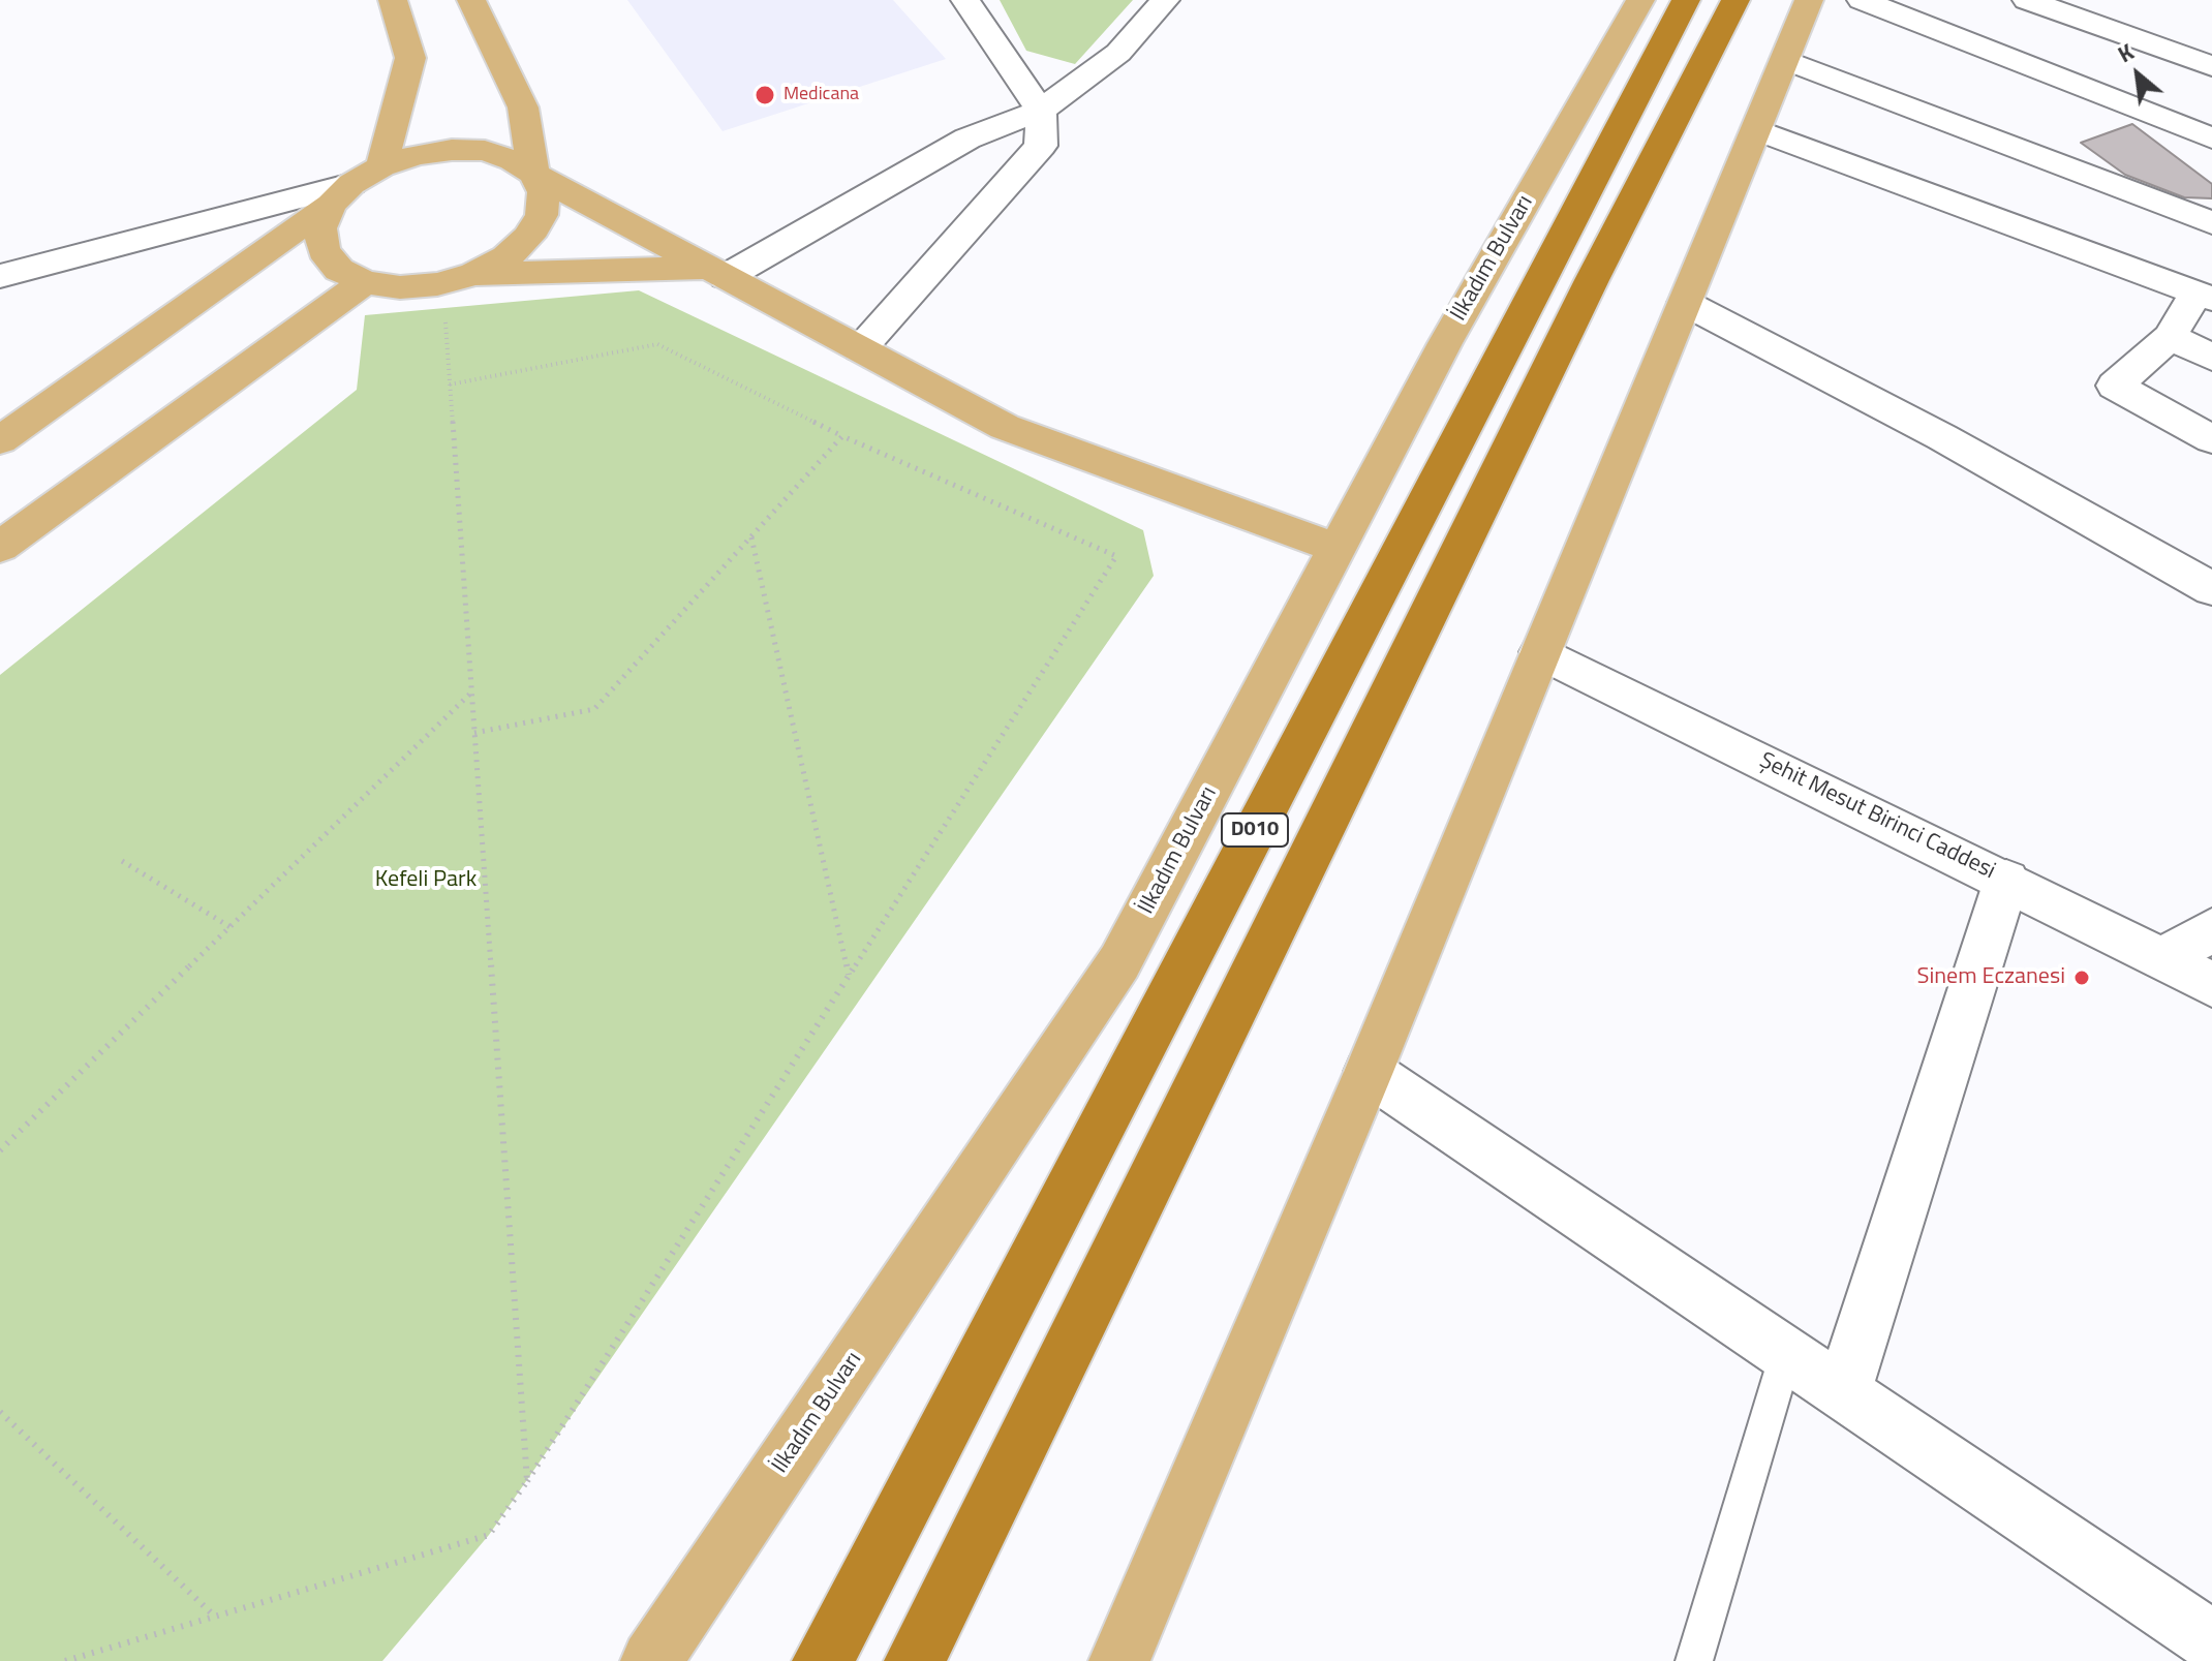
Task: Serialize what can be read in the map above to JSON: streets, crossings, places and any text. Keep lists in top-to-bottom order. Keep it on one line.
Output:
{"streets":{"highway":["D010"],"main road":["İlkadım Bulvarı"],"street":["Şehit Mesut Birinci Caddesi"]},"parks":["Kefeli Park"],"places":["Medicana","Sinem Eczanesi"],"north":"top left"}
